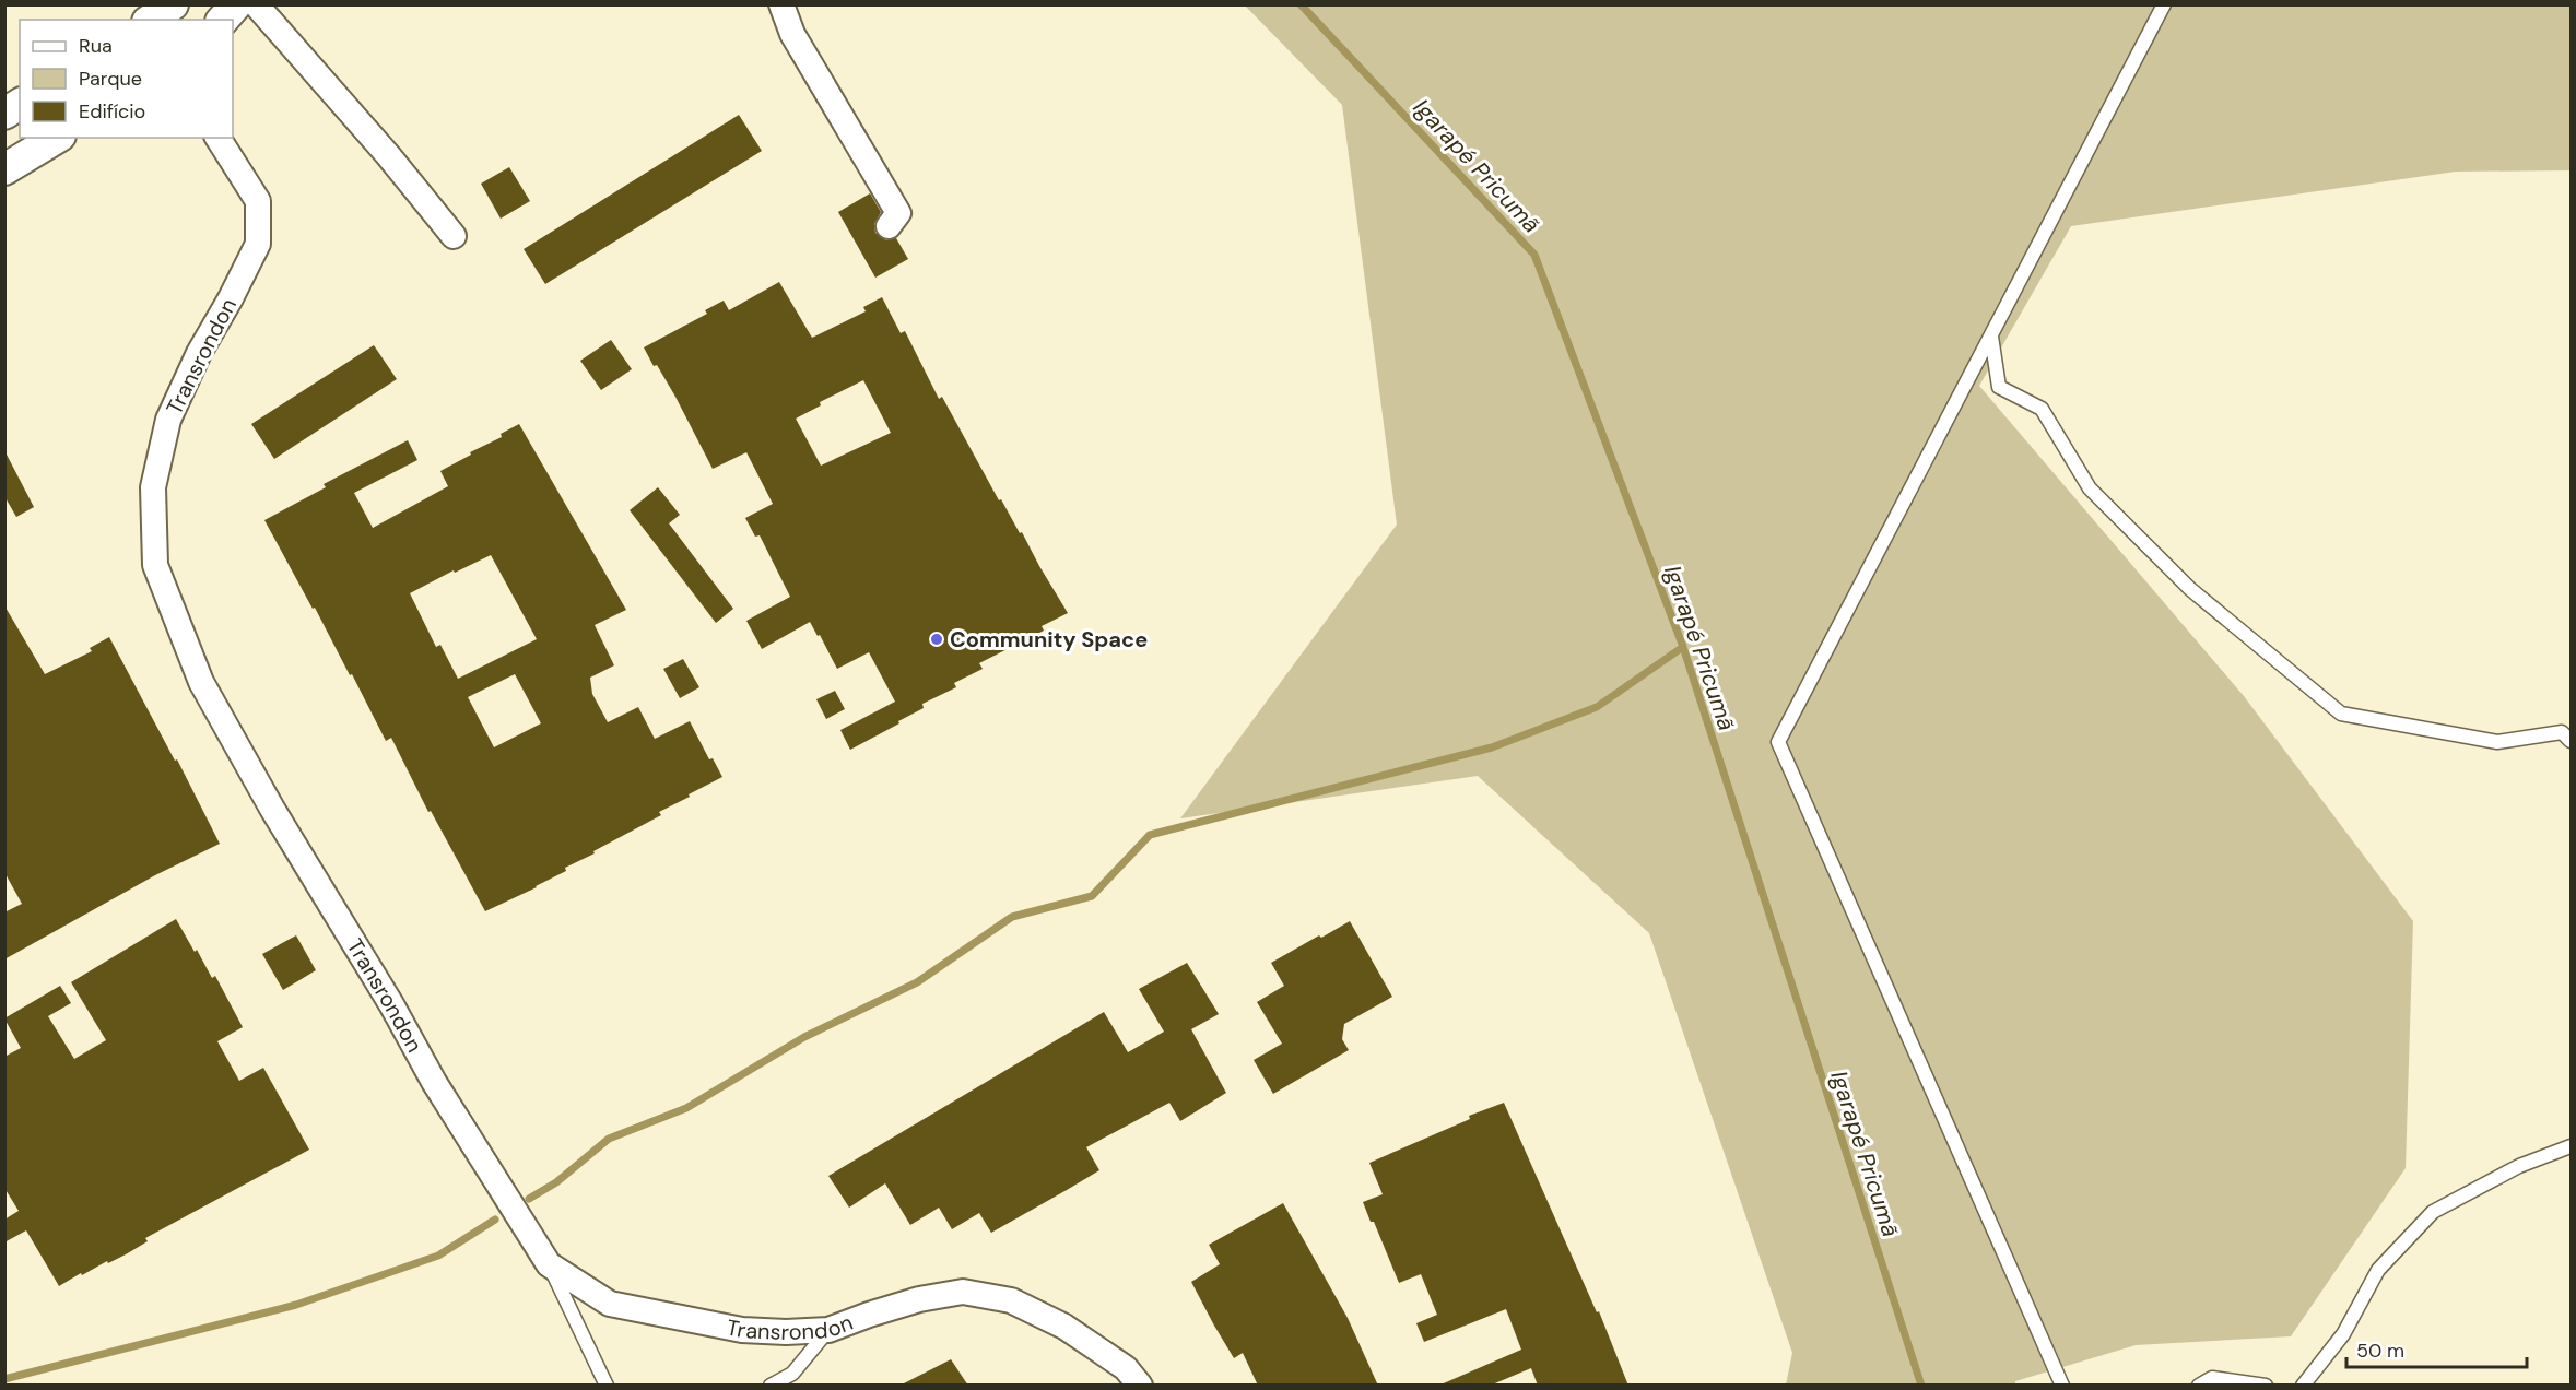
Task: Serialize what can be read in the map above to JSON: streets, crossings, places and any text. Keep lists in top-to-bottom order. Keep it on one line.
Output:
{"streets":{"street":["Transrondon"]},"water":["Igarapé Pricumã"],"places":["Community Space"],"legend":["Rua","Parque","Edifício"],"scale_bar":"50 m"}
